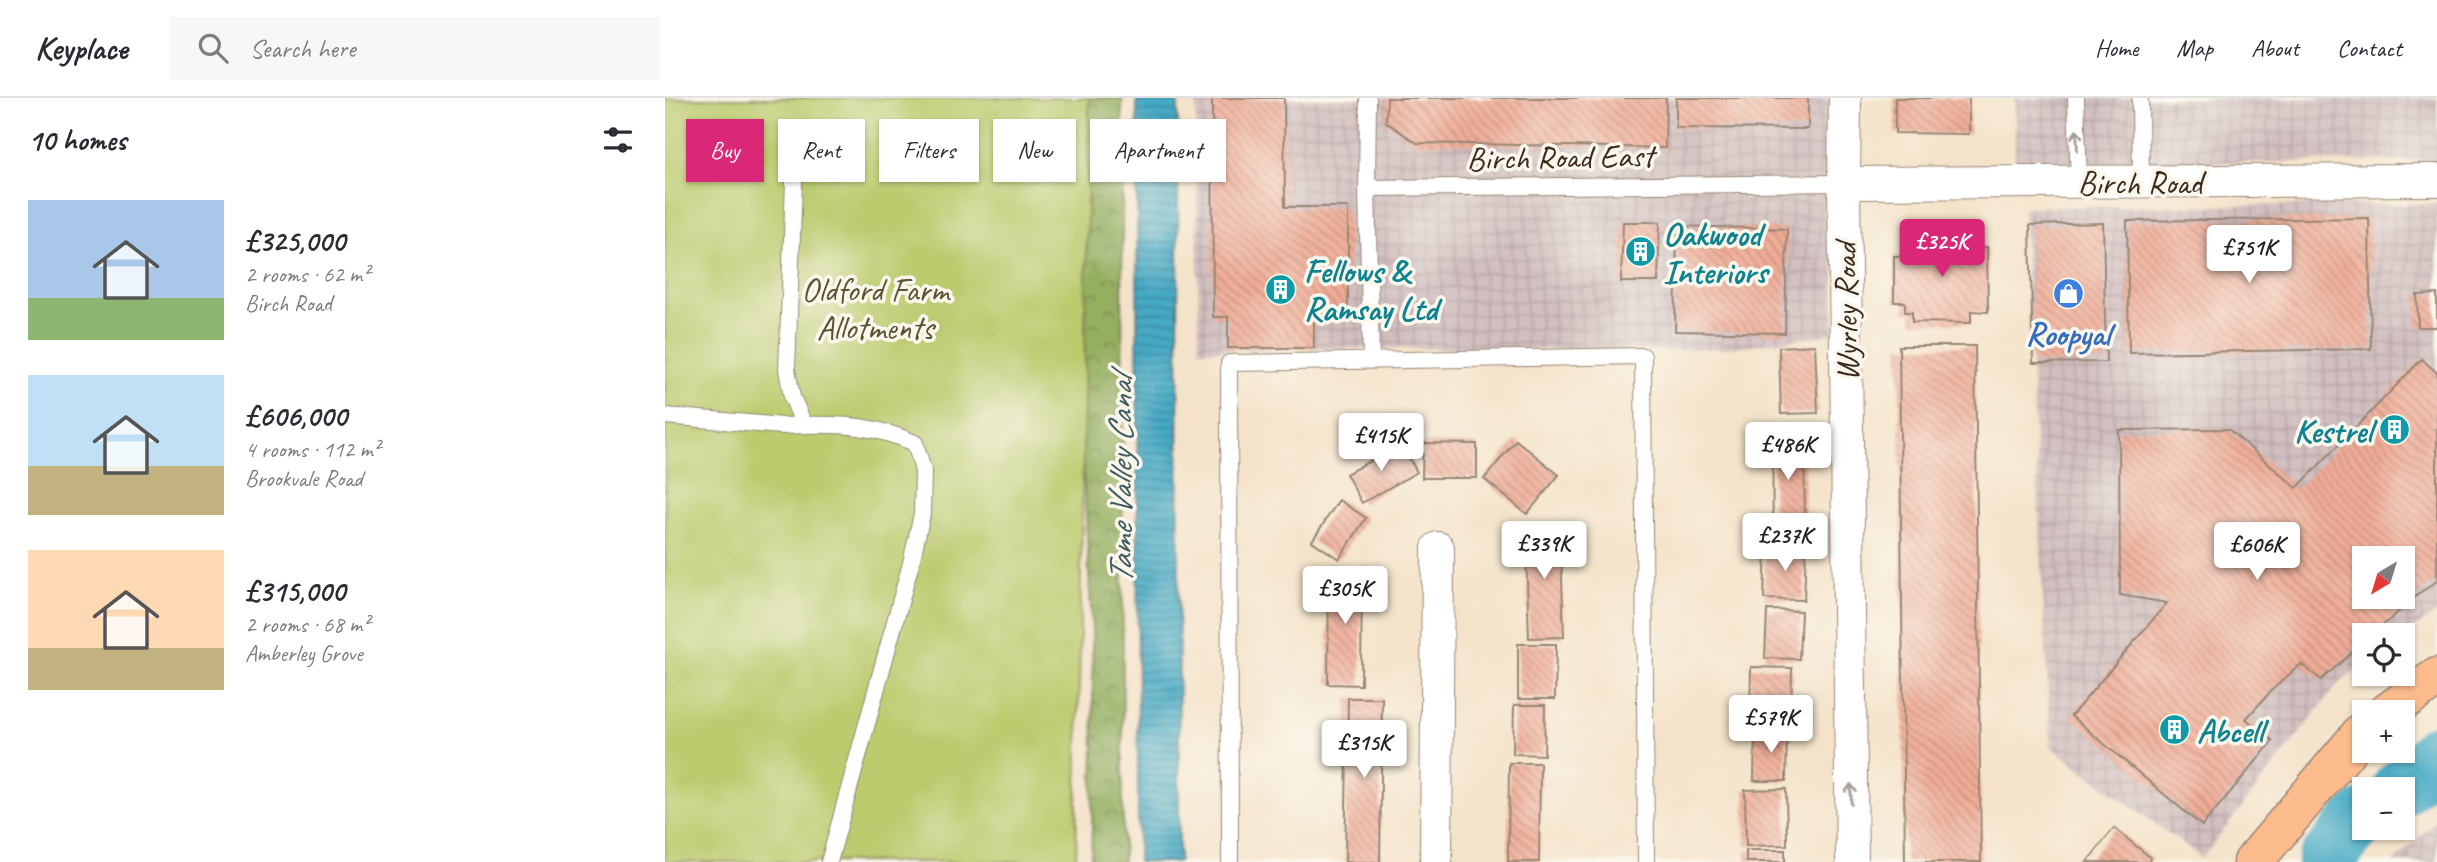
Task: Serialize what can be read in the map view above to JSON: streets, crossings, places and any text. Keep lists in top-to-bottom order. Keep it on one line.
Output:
{"streets":{"street":["Birch Road","Wyrley Road"],"lane":["Birch Road East"]},"crossings":[["Birch Road East","Birch Road"],["Birch Road East","Wyrley Road"],["Birch Road","Wyrley Road"]],"one_way":["Wyrley Road"],"water":["Tame Valley Canal"],"parks":["Oldford Farm Allotments"],"places":{"building":["Oakwood Interiors","Fellows & Ramsay Ltd","Kestrel","Abcell"],"shop":["Roopyal"]},"north":"bottom left","page":{"header":"Keyplace","search":"Search here","nav":["Home","Map","About","Contact"],"heading":"10 homes","chip":["Buy","Rent","Filters","New","Apartment"],"list":[{"name":"£325,000","note":"2 rooms · 62 m² · Birch Road"},{"name":"£606,000","note":"4 rooms · 112 m² · Brookvale Road"},{"name":"£315,000","note":"2 rooms · 68 m² · Amberley Grove"}],"price":["£325K","£751K","£415K","£486K","£237K","£339K","£606K","£305K","£579K","£315K"],"map_buttons":["+","−"]}}
